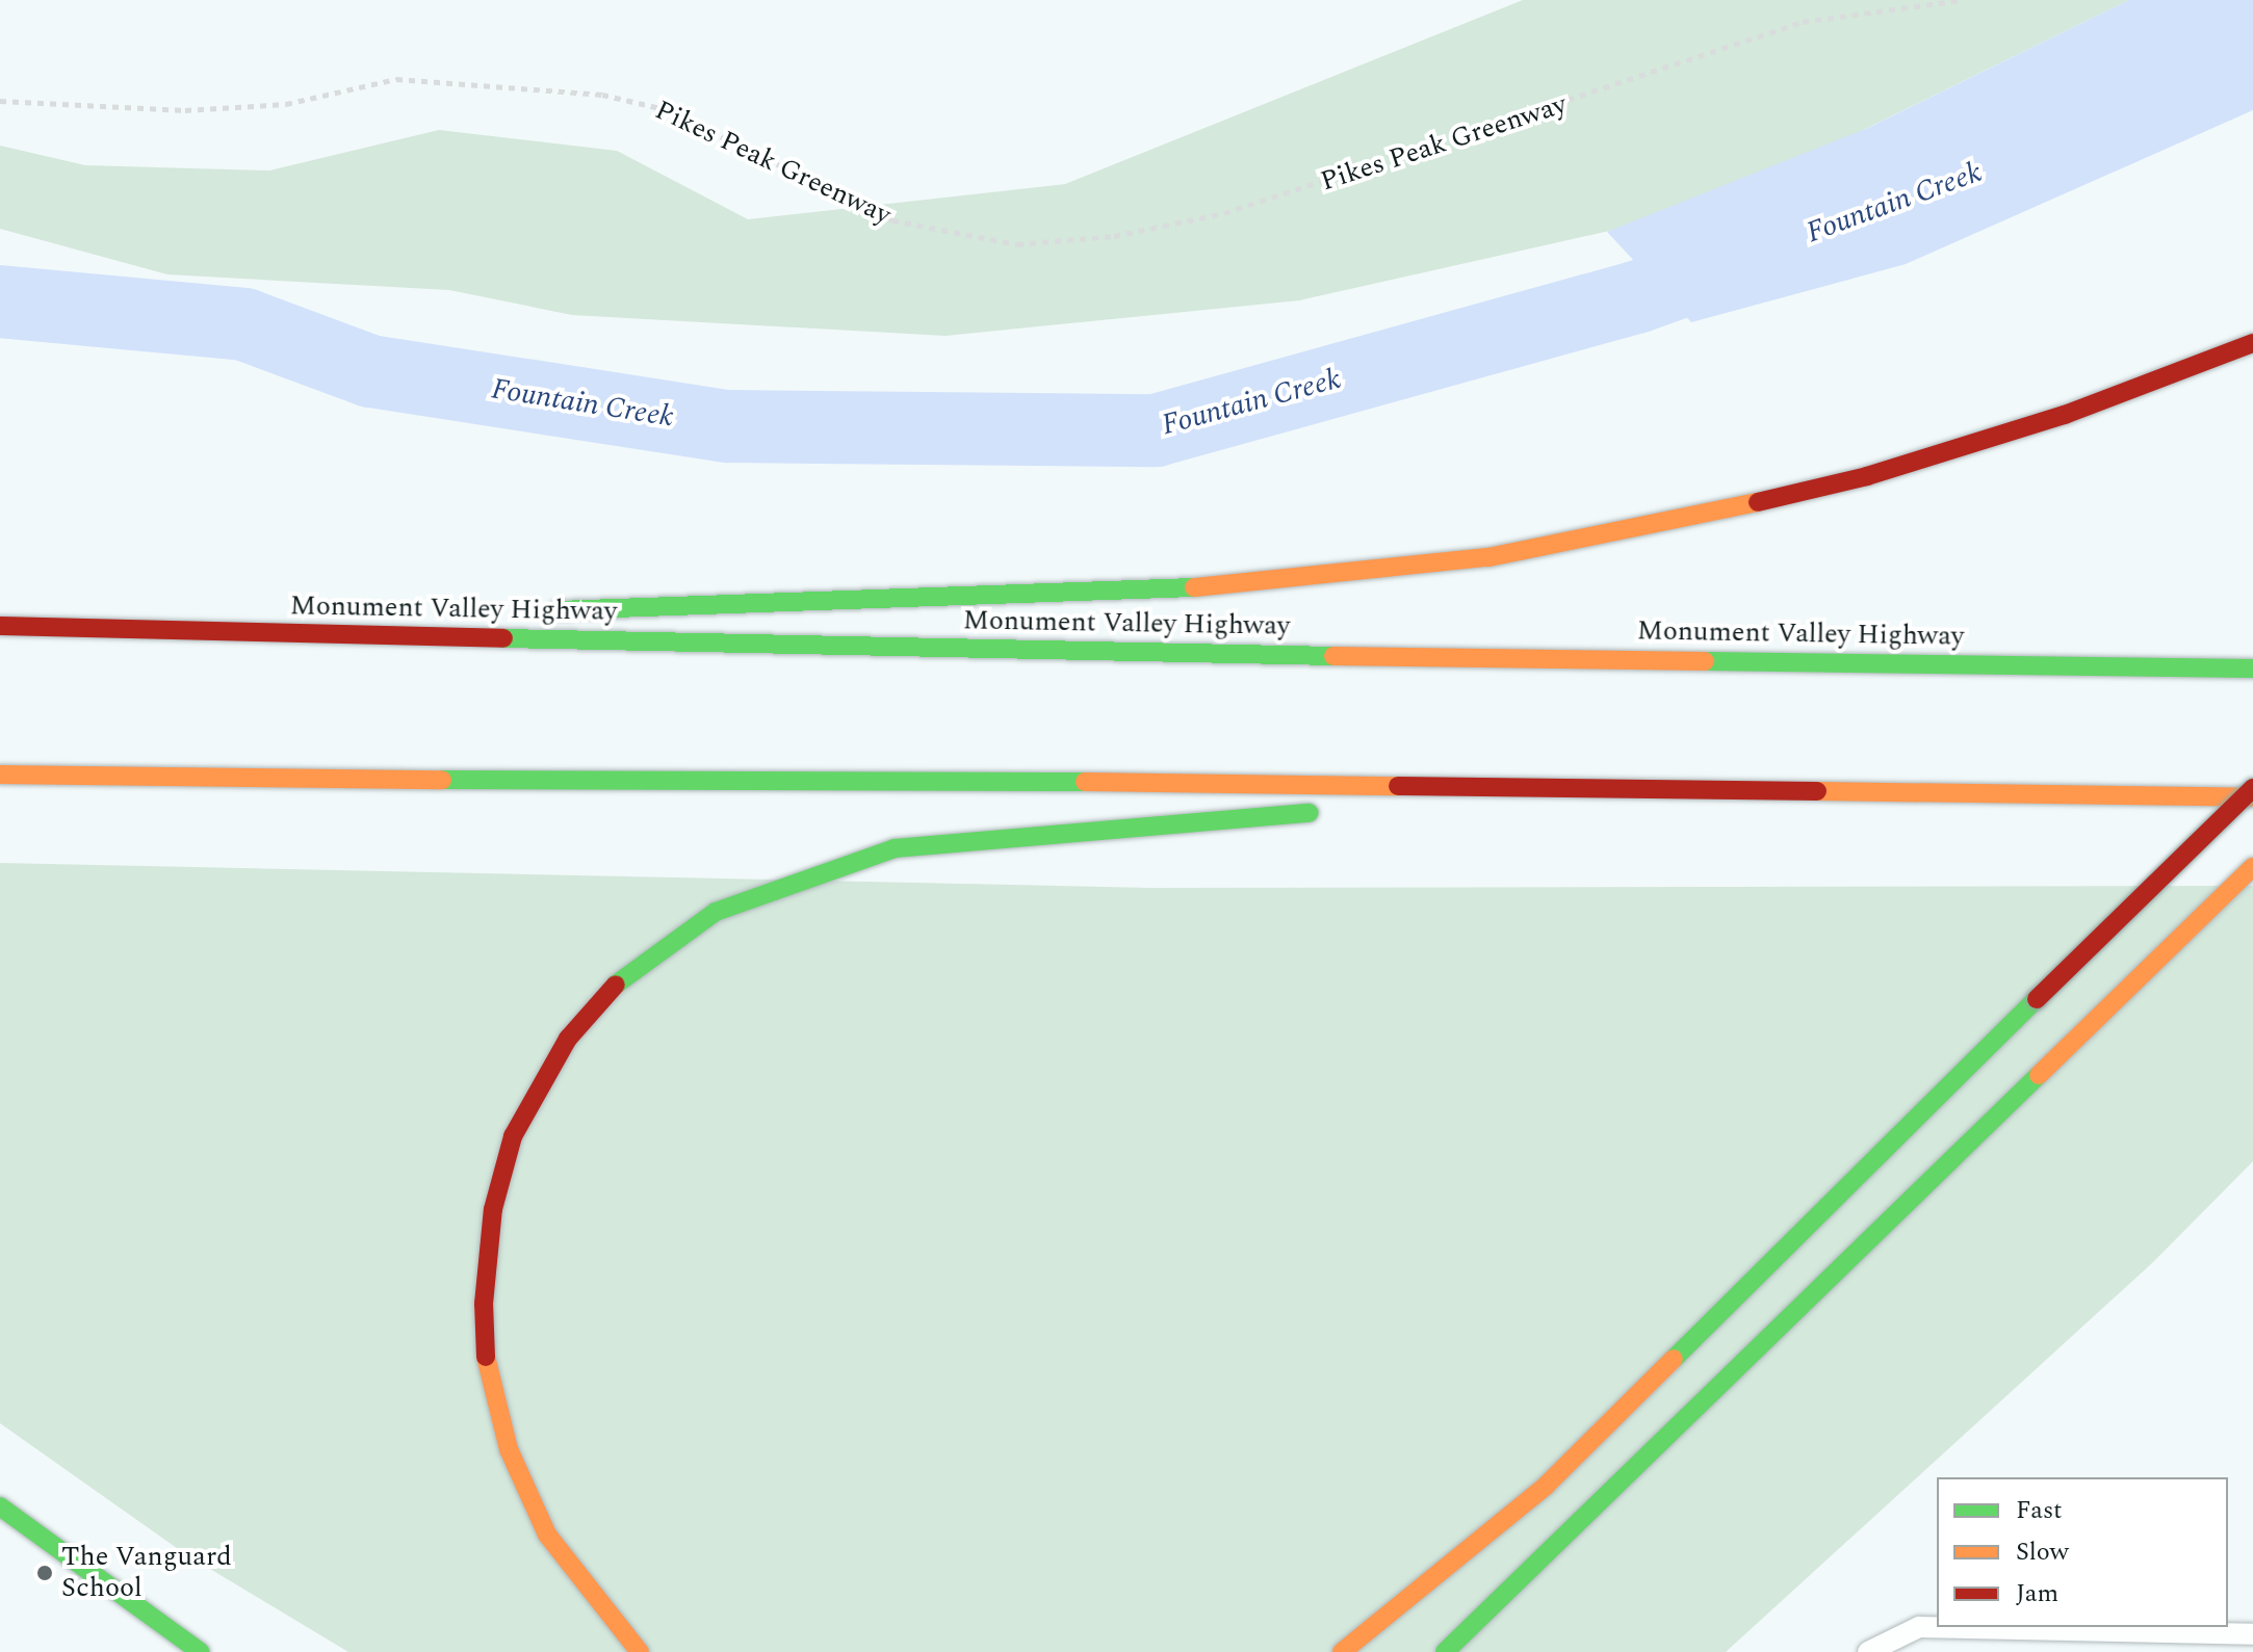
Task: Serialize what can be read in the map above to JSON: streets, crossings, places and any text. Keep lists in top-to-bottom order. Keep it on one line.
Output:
{"streets":{"highway":["Monument Valley Highway"],"path":["Pikes Peak Greenway"]},"water":["Fountain Creek"],"places":["The Vanguard School"],"legend":["Fast","Slow","Jam"]}
